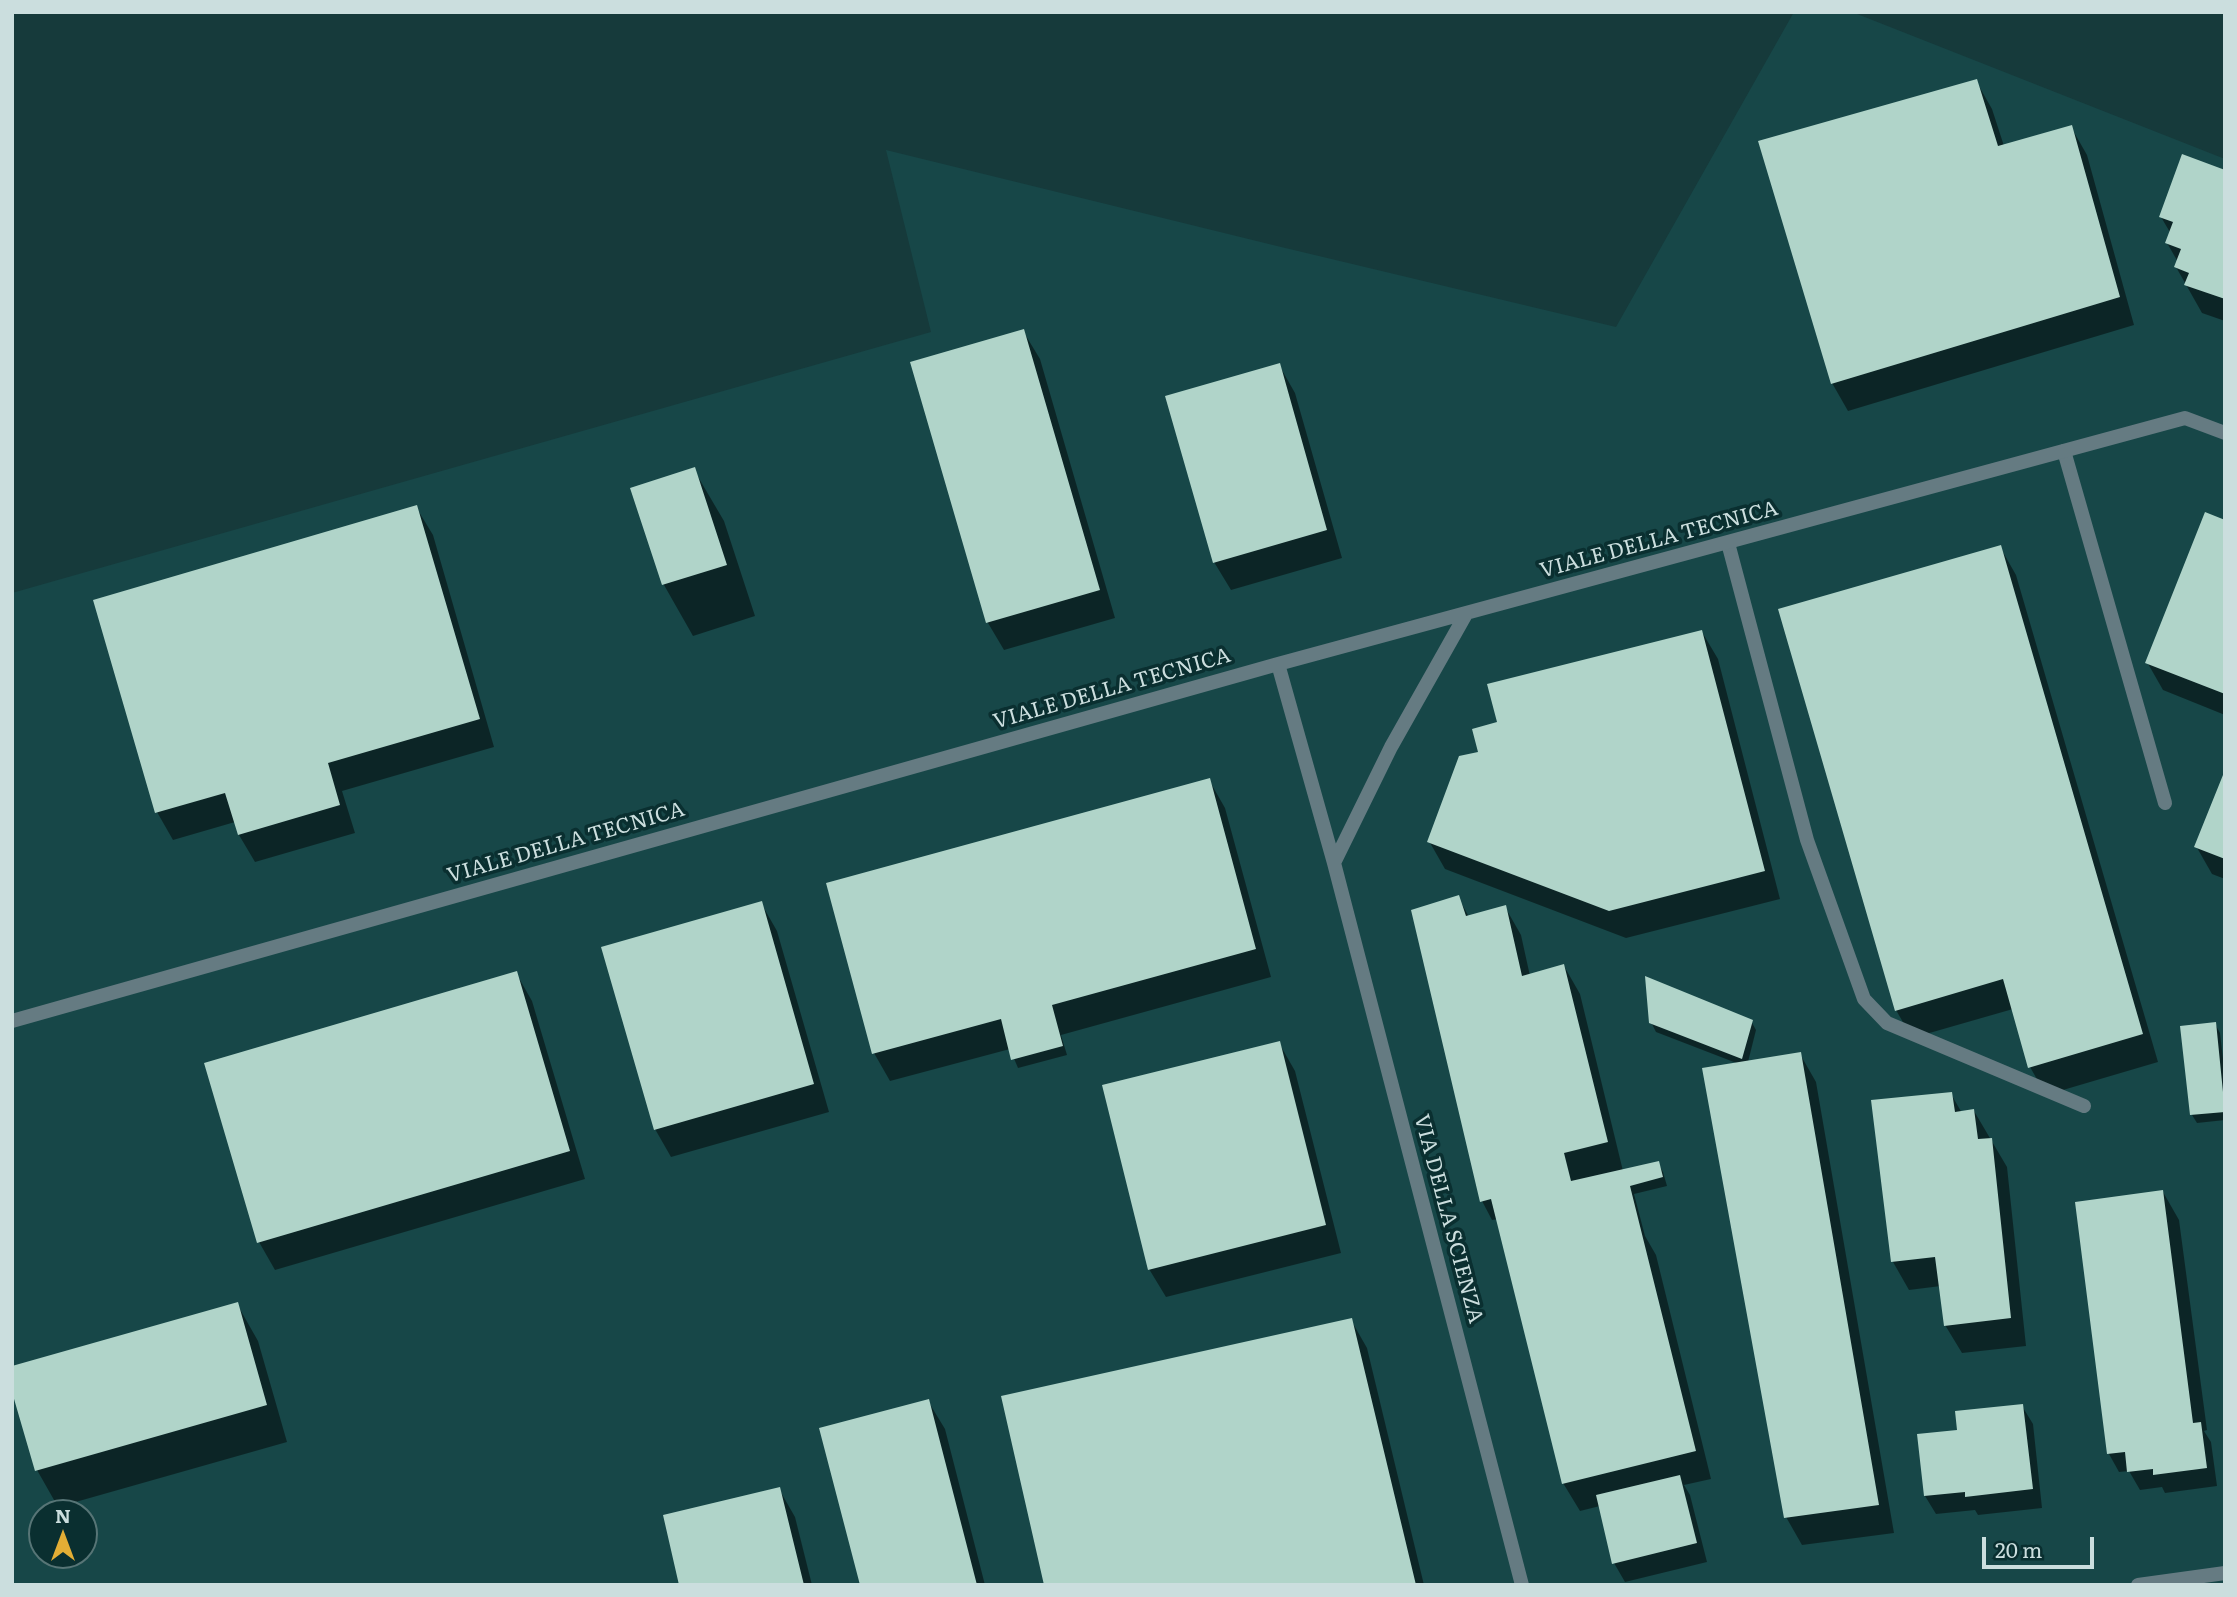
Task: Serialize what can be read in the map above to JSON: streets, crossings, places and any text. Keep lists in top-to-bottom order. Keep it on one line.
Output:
{"streets":{"street":["VIALE DELLA TECNICA","VIA DELLA SCIENZA"]},"crossings":[["VIALE DELLA TECNICA","VIA DELLA SCIENZA"]],"scale_bar":"20 m","north":"top"}
